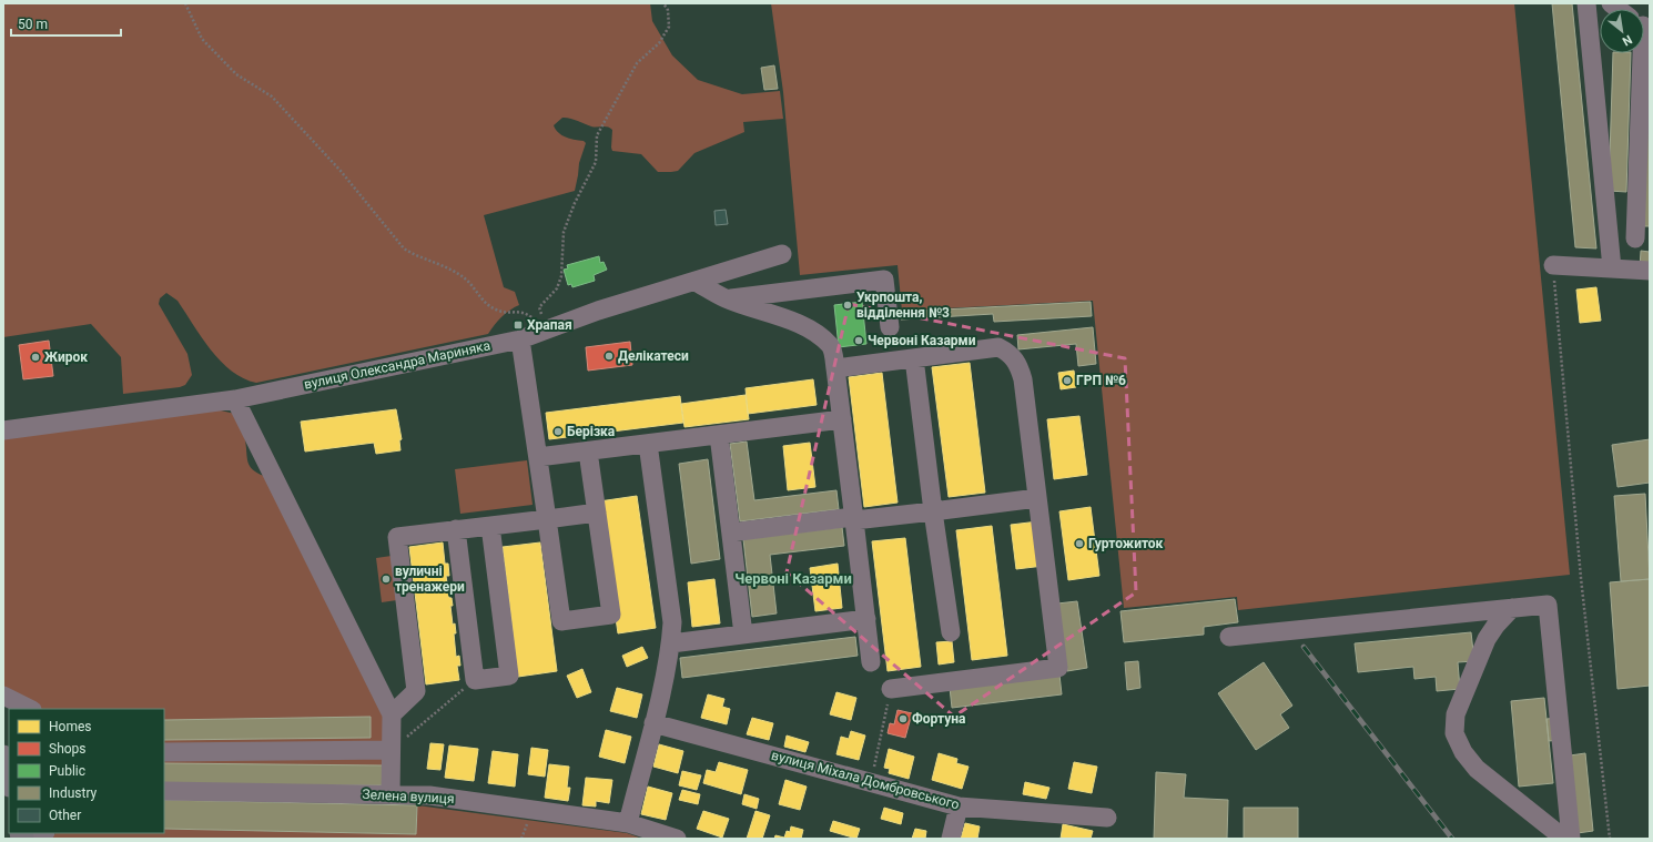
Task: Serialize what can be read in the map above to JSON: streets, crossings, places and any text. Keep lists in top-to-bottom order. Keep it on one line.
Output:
{"streets":{"street":["вулиця Олександра Мариняка","вулиця Міхала Домбровського","Зелена вулиця"]},"districts":["Червоні Казарми"],"places":{"other":["Укрпошта, відділення №3","Червоні Казарми","Делікатеси","Жирок","ГРП №6","Берізка","Гуртожиток","вуличні тренажери","Фортуна"],"transit":["Храпая"]},"legend":["Homes","Shops","Public","Industry","Other"],"scale_bar":"50 m","north":"bottom right"}
